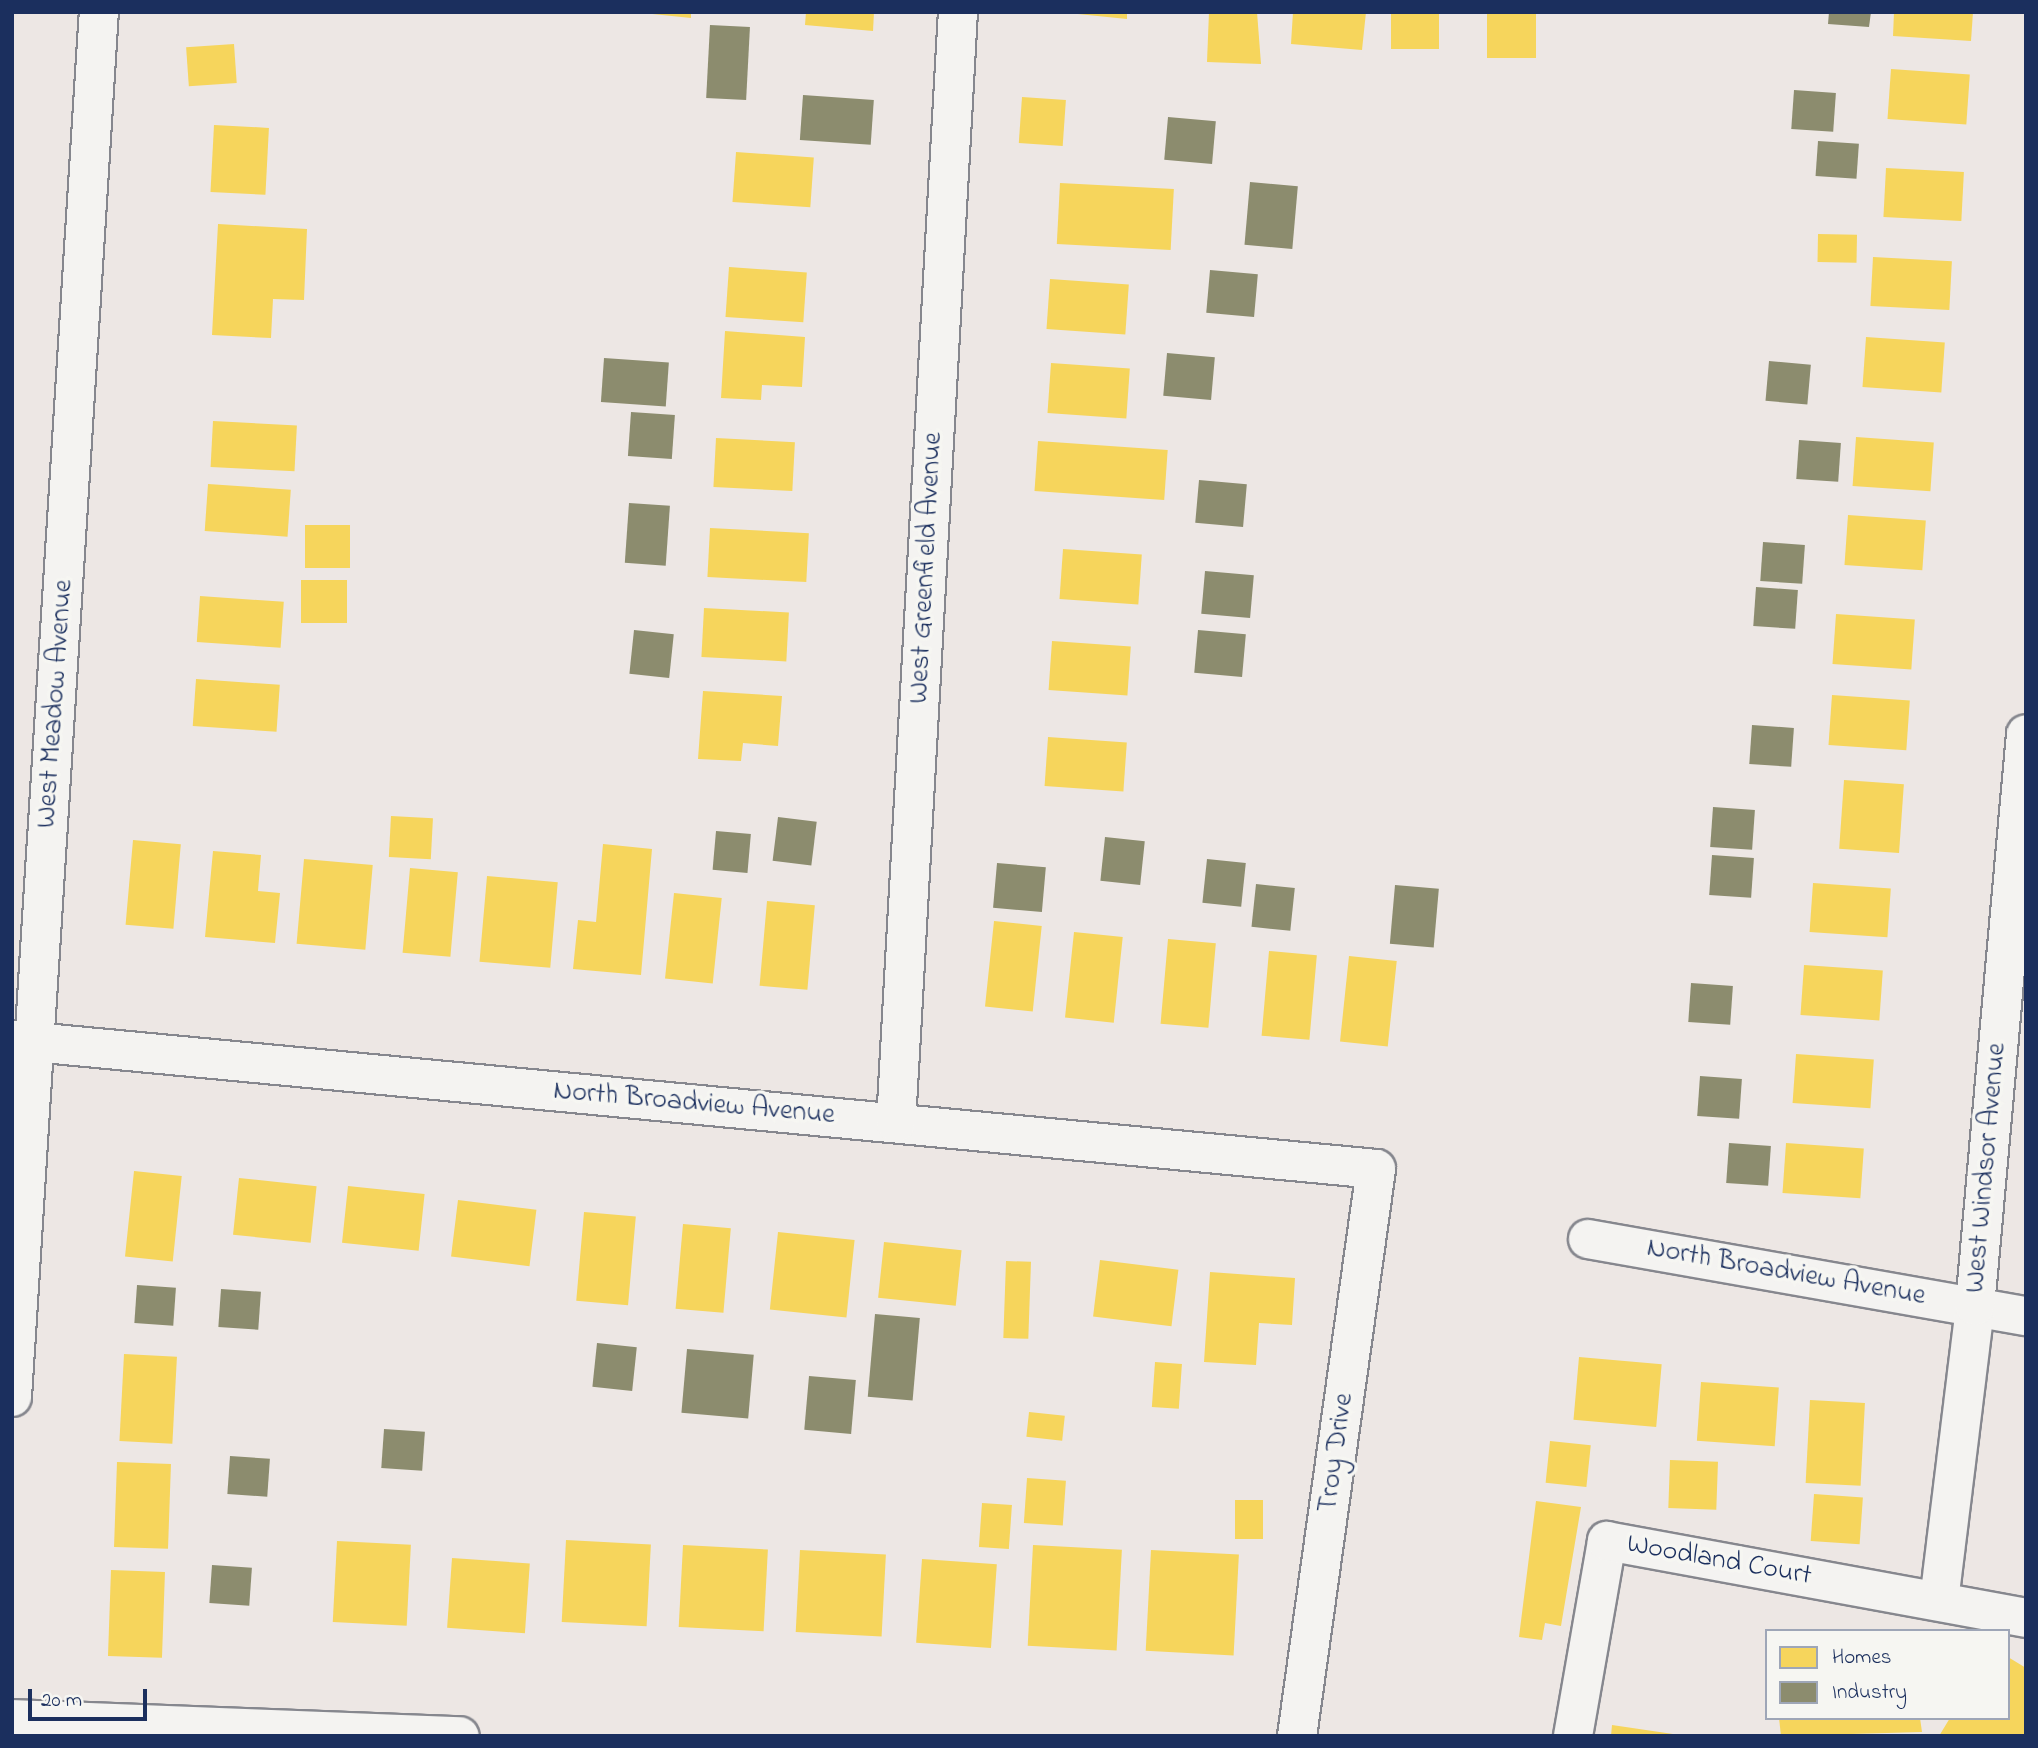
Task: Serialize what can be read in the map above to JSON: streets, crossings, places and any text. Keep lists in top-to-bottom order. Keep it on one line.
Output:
{"streets":{"street":["West Greenfield Avenue","West Meadow Avenue","North Broadview Avenue","West Windsor Avenue","Troy Drive","Woodland Court"]},"crossings":[["West Greenfield Avenue","North Broadview Avenue"],["West Meadow Avenue","North Broadview Avenue"],["North Broadview Avenue","West Windsor Avenue"],["North Broadview Avenue","Troy Drive"],["West Windsor Avenue","Woodland Court"]],"legend":["Homes","Industry"],"scale_bar":"20 m"}
